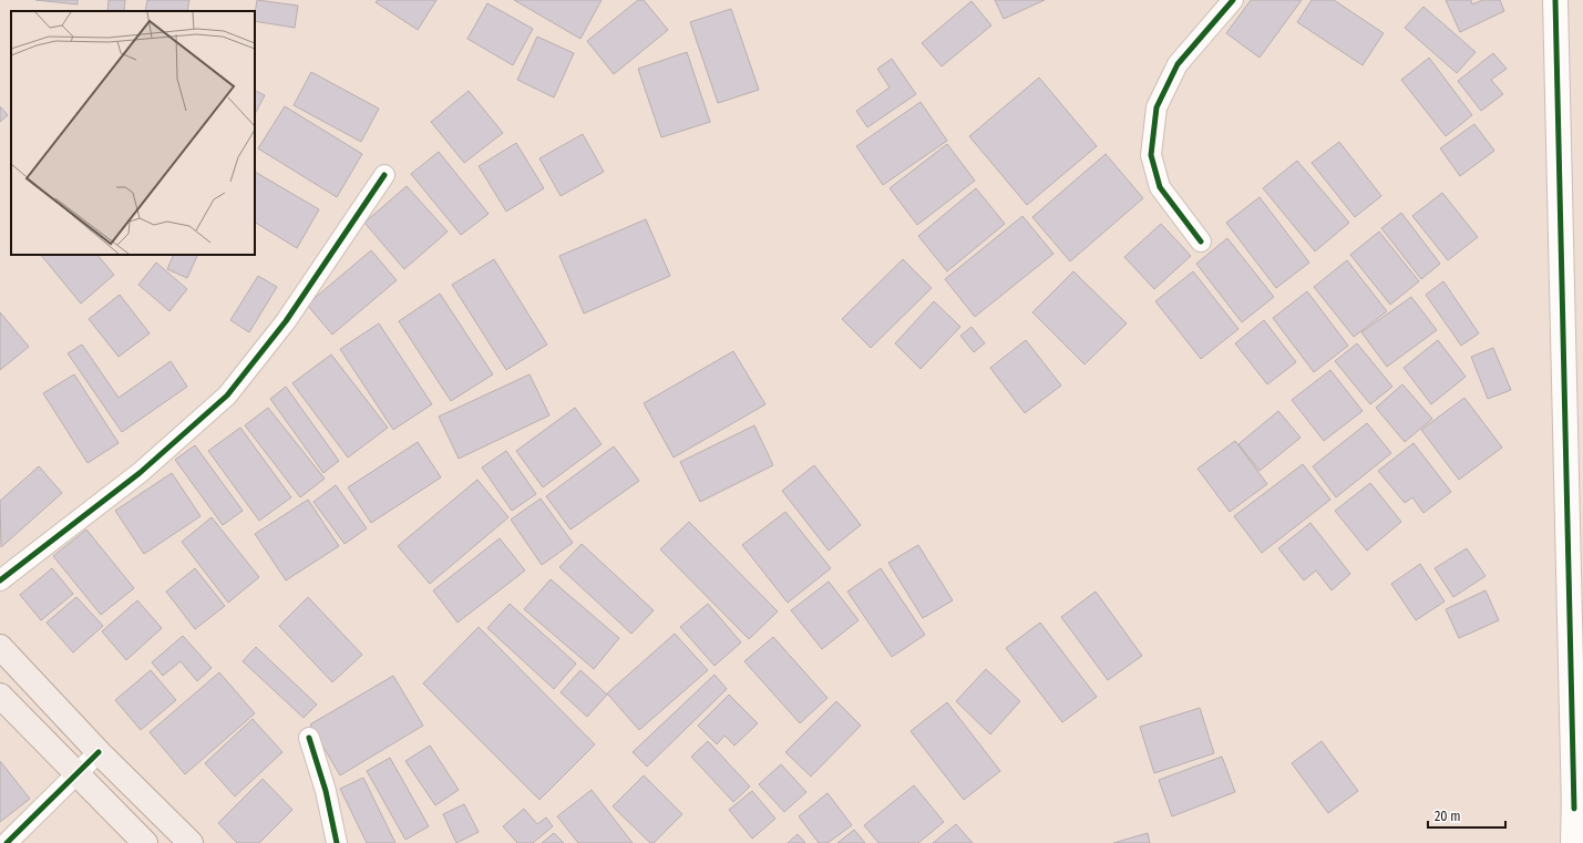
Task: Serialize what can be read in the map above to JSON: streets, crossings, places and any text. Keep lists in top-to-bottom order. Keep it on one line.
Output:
{"scale_bar":"20 m"}
